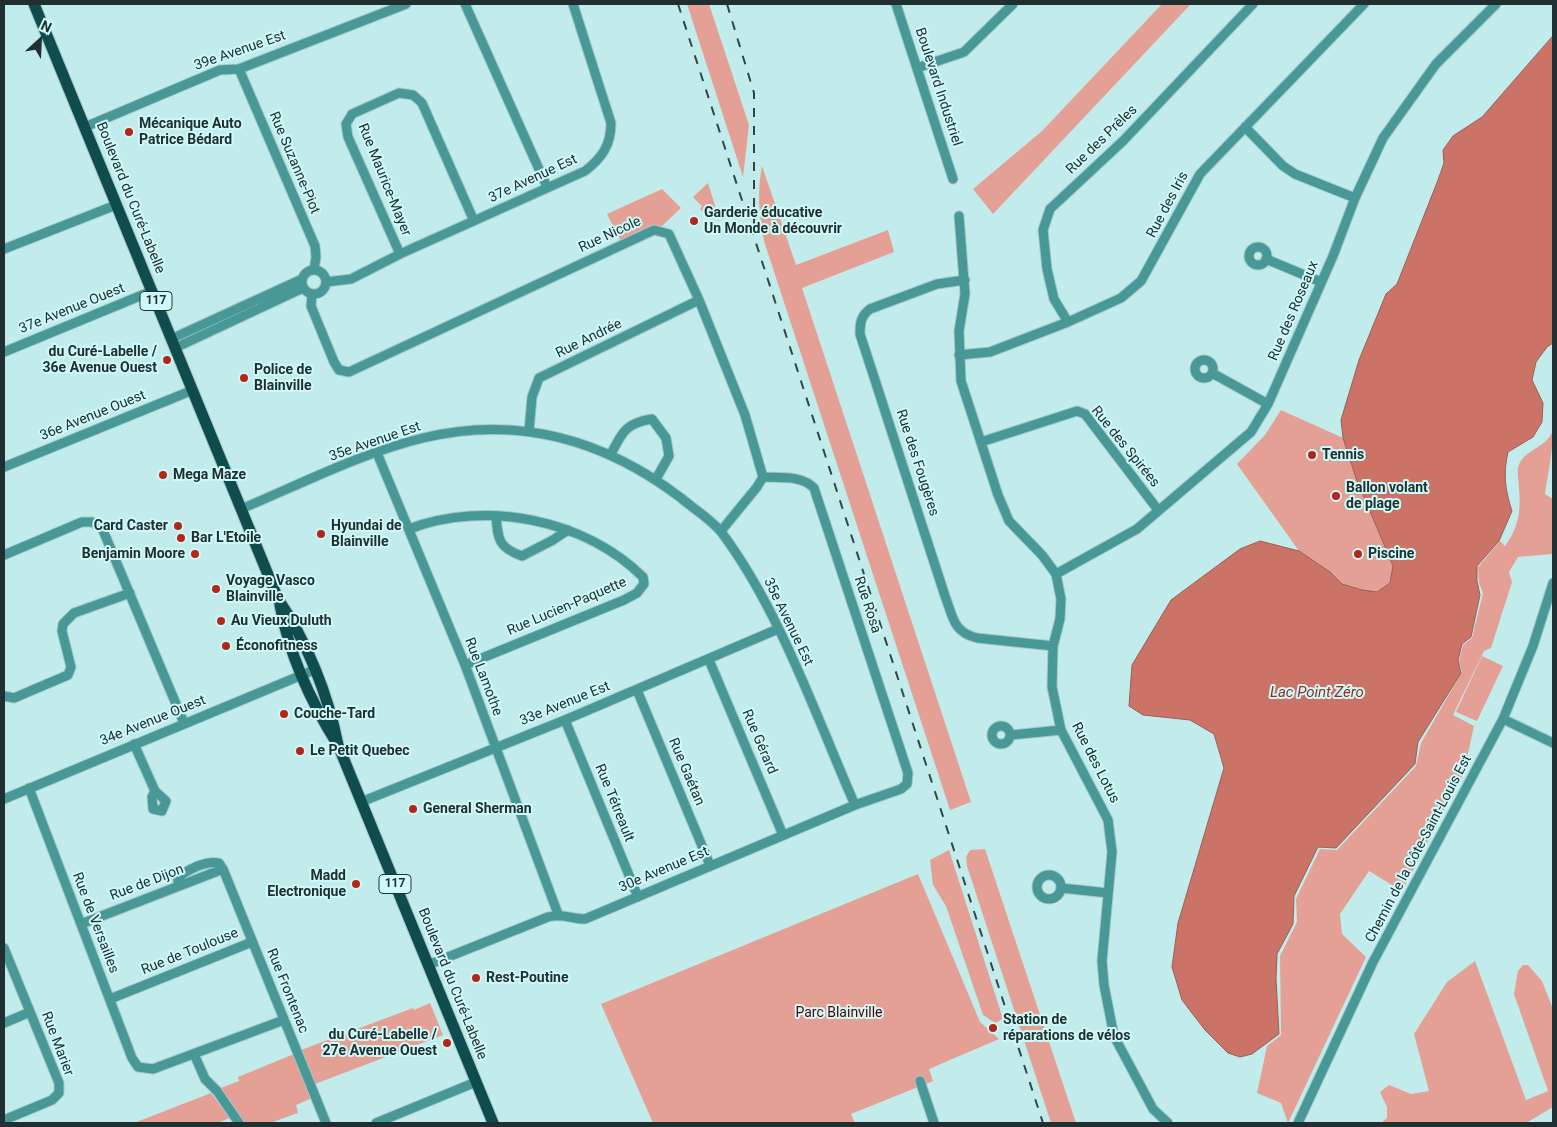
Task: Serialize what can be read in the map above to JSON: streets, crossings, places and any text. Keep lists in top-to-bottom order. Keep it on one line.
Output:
{"streets":{"main road":["Boulevard du Curé-Labelle","117"],"street":["39e Avenue Est","Boulevard Industriel","Rue des Prêles","Rue Suzanne-Piot","37e Avenue Est","Rue Maurice-Mayer","Rue des Iris","Rue Nicole","37e Avenue Ouest","Rue des Roseaux","Rue Andrée","36e Avenue Ouest","35e Avenue Est","Rue des Spirées","Rue des Fougères","Rue Rosa","Rue Lucien-Paquette","Rue Lamothe","33e Avenue Est","34e Avenue Ouest","Rue Gérard","Rue des Lotus","Rue Gaétan","Rue Tétreault","Chemin de la Côte-Saint-Louis Est","30e Avenue Est","Rue de Dijon","Rue de Versailles","Rue de Toulouse","Rue Frontenac","Rue Marier"]},"crossings":[["39e Avenue Est","Rue Suzanne-Piot"],["39e Avenue Est","Boulevard du Curé-Labelle"],["Rue des Prêles","Rue des Iris"],["Rue Suzanne-Piot","37e Avenue Est"],["Rue Suzanne-Piot","Rue Nicole"],["37e Avenue Est","Rue Maurice-Mayer"],["37e Avenue Est","Rue Nicole"],["Boulevard du Curé-Labelle","37e Avenue Ouest"],["Boulevard du Curé-Labelle","36e Avenue Ouest"],["Boulevard du Curé-Labelle","35e Avenue Est"],["Boulevard du Curé-Labelle","33e Avenue Est"],["Boulevard du Curé-Labelle","34e Avenue Ouest"],["Rue des Iris","Rue des Lotus"],["Rue Nicole","Rue Andrée"],["Rue Nicole","Rue Rosa"],["Rue des Roseaux","Rue des Spirées"],["Rue des Roseaux","Rue des Lotus"],["Rue Andrée","35e Avenue Est"],["35e Avenue Est","Rue Lamothe"],["35e Avenue Est","33e Avenue Est"],["35e Avenue Est","30e Avenue Est"],["Rue des Spirées","Rue des Lotus"],["Rue des Fougères","Rue des Lotus"],["Rue Rosa","30e Avenue Est"],["Rue Lucien-Paquette","Rue Lamothe"],["Rue Lamothe","33e Avenue Est"],["Rue Lamothe","30e Avenue Est"],["33e Avenue Est","Rue Gérard"],["33e Avenue Est","Rue Gaétan"],["33e Avenue Est","Rue Tétreault"],["34e Avenue Ouest","Rue de Versailles"],["Rue Gérard","30e Avenue Est"],["Rue Gaétan","30e Avenue Est"],["Rue Tétreault","30e Avenue Est"],["Rue de Dijon","Rue de Versailles"],["Rue de Dijon","Rue Frontenac"],["Rue de Versailles","Rue de Toulouse"],["Rue de Toulouse","Rue Frontenac"]],"water":["Lac Point Zéro"],"parks":["Parc Blainville"],"places":["Mécanique Auto Patrice Bédard","Garderie éducative Un Monde à découvrir","du Curé-Labelle / 36e Avenue Ouest","Police de Blainville","Tennis","Mega Maze","Ballon volant de plage","Card Caster","Hyundai de Blainville","Bar L'Etoile","Benjamin Moore","Piscine","Voyage Vasco Blainville","Au Vieux Duluth","Éconofitness","Couche-Tard","Le Petit Quebec","General Sherman","Madd Electronique","Rest-Poutine","Station de réparations de vélos","du Curé-Labelle / 27e Avenue Ouest"],"north":"top right"}
